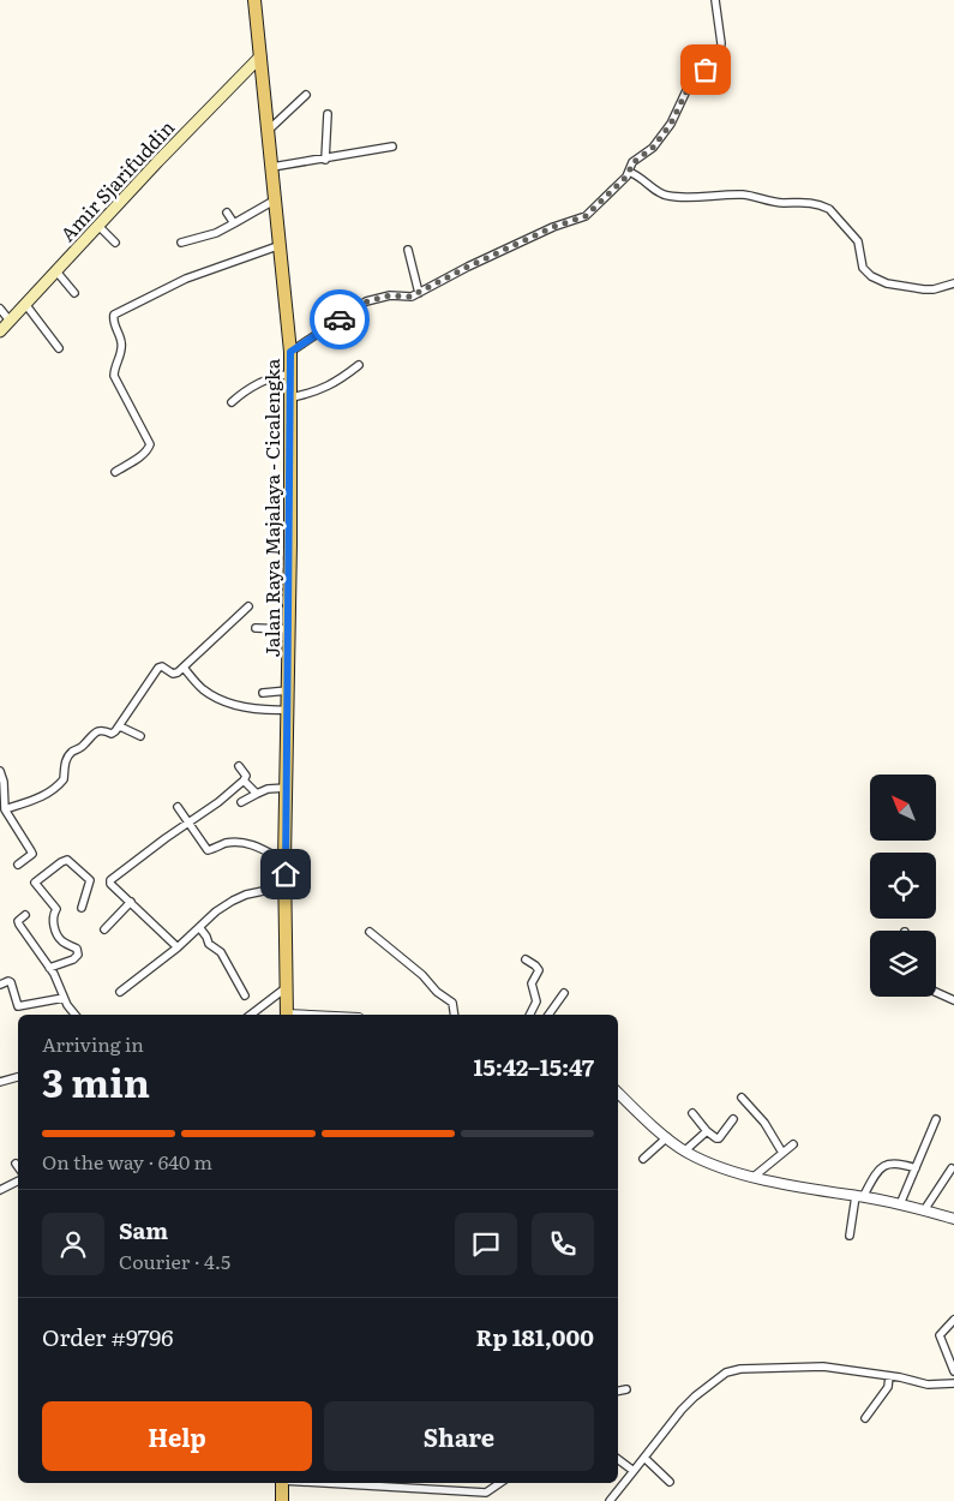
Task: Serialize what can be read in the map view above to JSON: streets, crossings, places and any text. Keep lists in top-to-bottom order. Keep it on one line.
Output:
{"streets":{"main road":["Amir Sjarifuddin","Jalan Raya Majalaya - Cicalengka"]},"crossings":[["Amir Sjarifuddin","Jalan Raya Majalaya - Cicalengka"]],"north":"top left","page":{"heading":["3 min","Arriving in","15:42–15:47"],"panel":["Sam","Courier · 4.5","Order #9796","Rp 181,000"],"bar":"On the way · 640 m","buttons":["Help","Share"]}}
